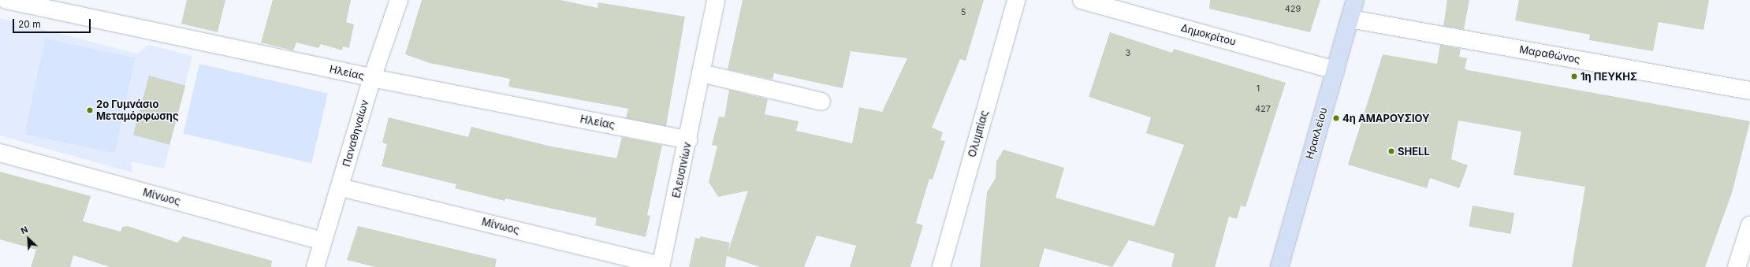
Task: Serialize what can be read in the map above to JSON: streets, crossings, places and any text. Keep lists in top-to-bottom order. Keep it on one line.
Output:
{"streets":{"main road":["Ηρακλείου"],"street":["Δημοκρίτου","Μαραθώνος","Ηλείας","Παναθηναίων","Ολυμπίας","Ελευσινίων","Μίνωος"]},"crossings":[["Δημοκρίτου","Ηρακλείου"],["Μαραθώνος","Ηρακλείου"],["Ηλείας","Παναθηναίων"],["Ηλείας","Ελευσινίων"],["Παναθηναίων","Μίνωος"],["Ελευσινίων","Μίνωος"]],"places":["1η ΠΕΥΚΗΣ","2ο Γυμνάσιο Μεταμόρφωσης","4η ΑΜΑΡΟΥΣΙΟΥ","SHELL"],"house_numbers":["429","5","3","1","427"],"scale_bar":"20 m","north":"top left"}
